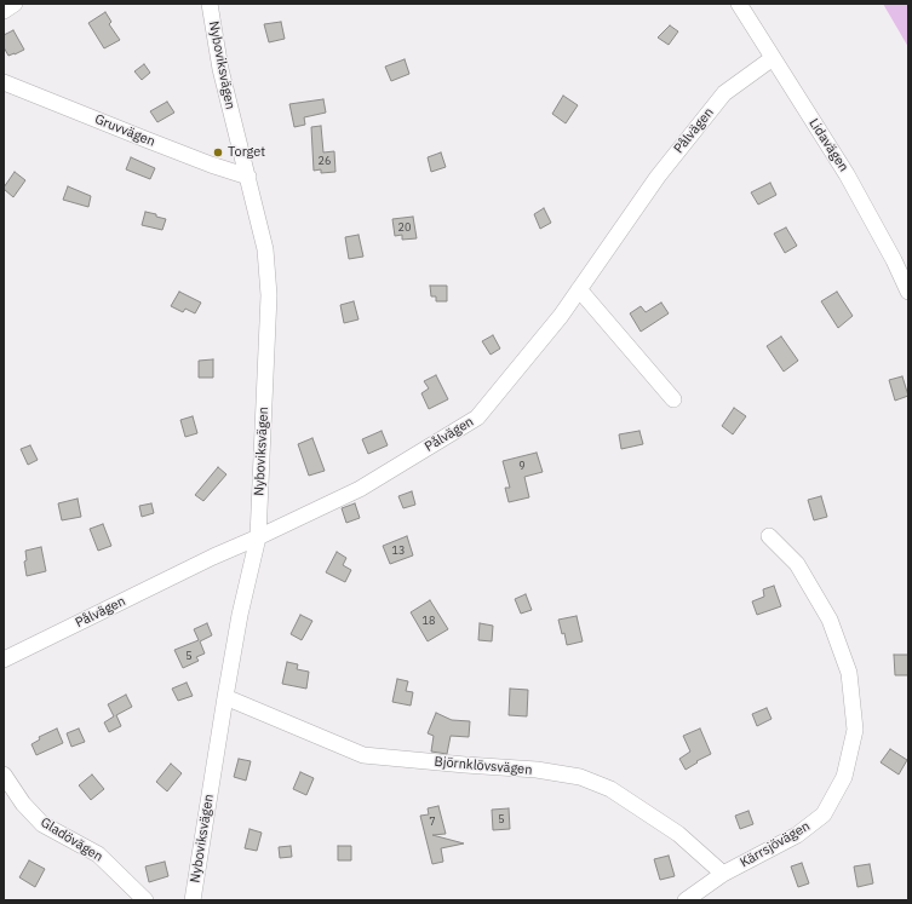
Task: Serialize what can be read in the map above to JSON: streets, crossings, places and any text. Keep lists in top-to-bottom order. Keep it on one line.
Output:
{"streets":{"street":["Nyboviksvägen","Gruvvägen","Pålvägen","Lidavägen","Björnklövsvägen","Gladövägen","Kärrsjövägen"]},"crossings":[["Nyboviksvägen","Gruvvägen"],["Nyboviksvägen","Pålvägen"],["Nyboviksvägen","Björnklövsvägen"],["Pålvägen","Lidavägen"],["Björnklövsvägen","Kärrsjövägen"]],"places":["Torget"],"house_numbers":["26","20","9","13","18","5","5","7"]}
